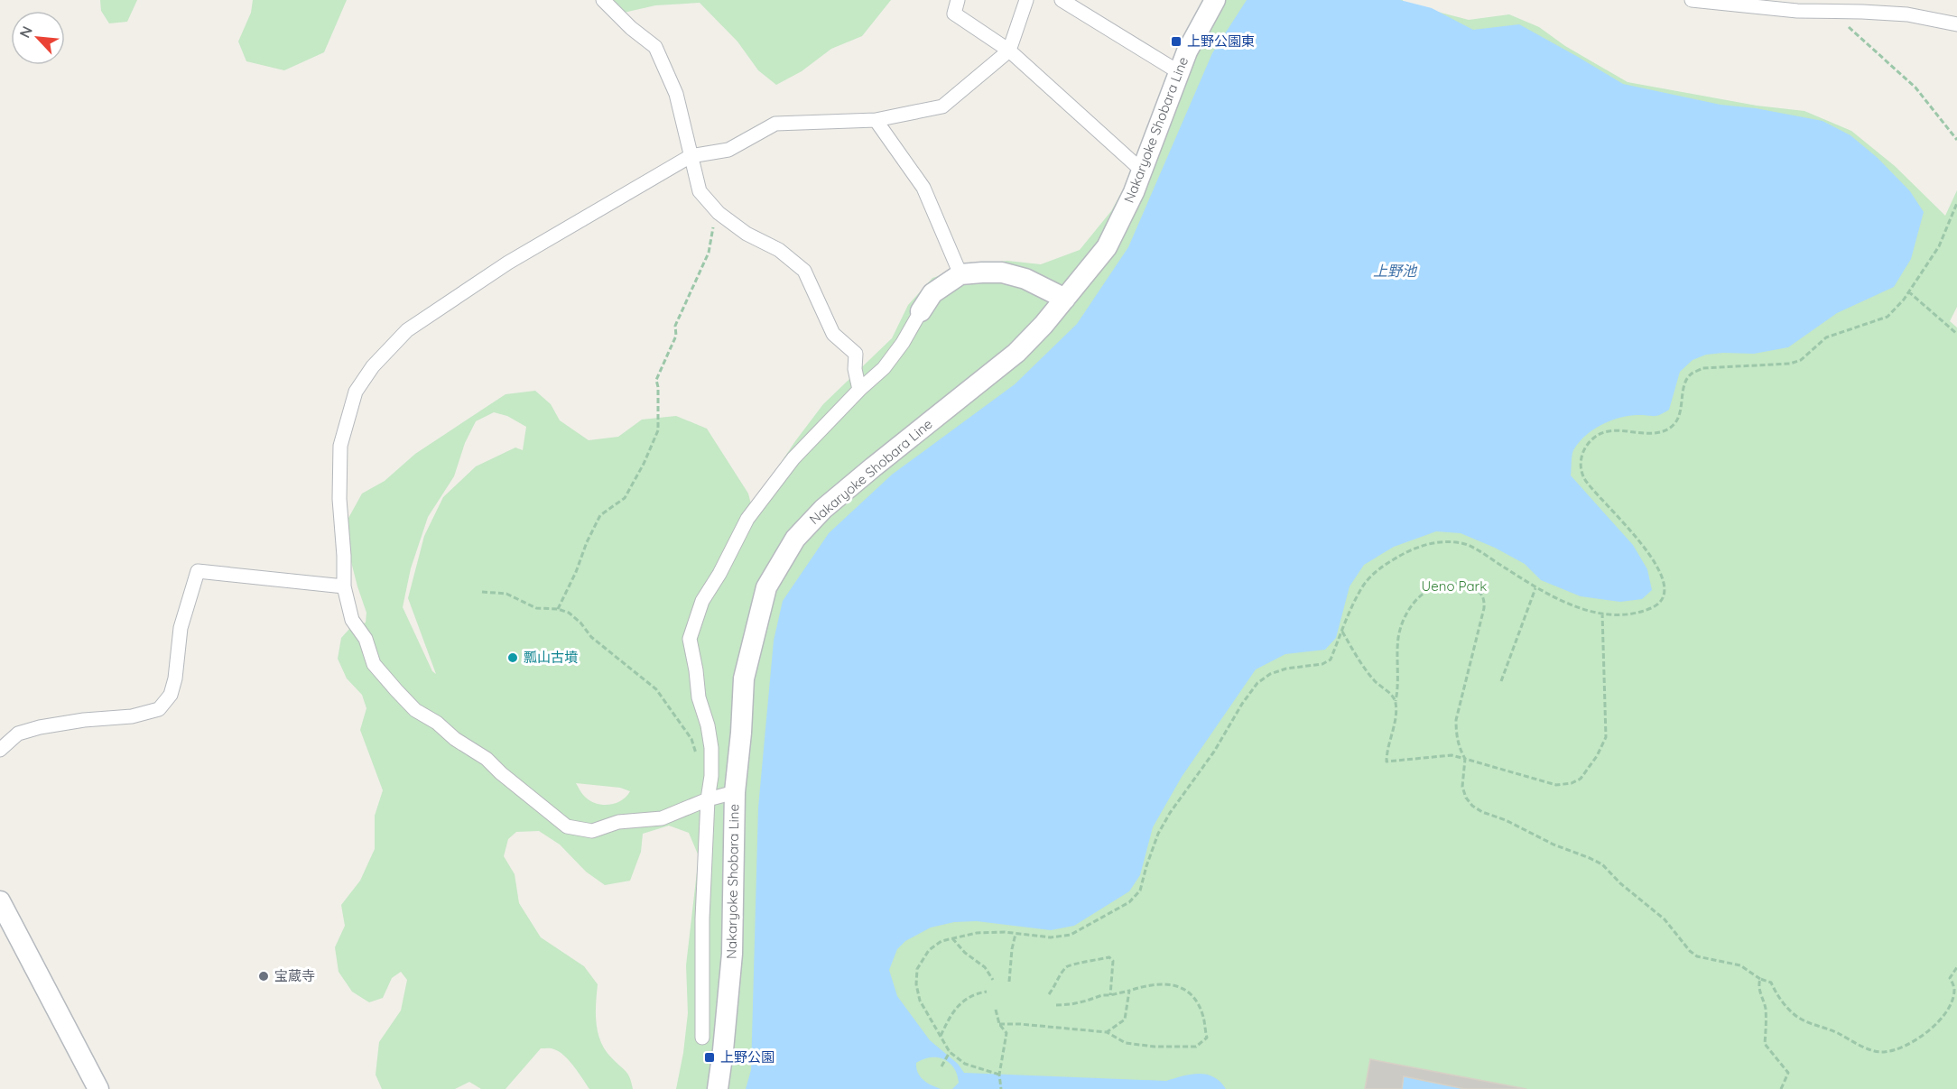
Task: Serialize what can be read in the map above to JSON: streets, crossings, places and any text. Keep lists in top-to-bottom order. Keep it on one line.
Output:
{"streets":{"main road":["Nakaryoke Shobara Line"]},"water":["上野池"],"parks":["Ueno Park"],"places":{"transit":["上野公園東","上野公園"],"other":["瓢山古墳","宝蔵寺"]},"north":"top left"}
